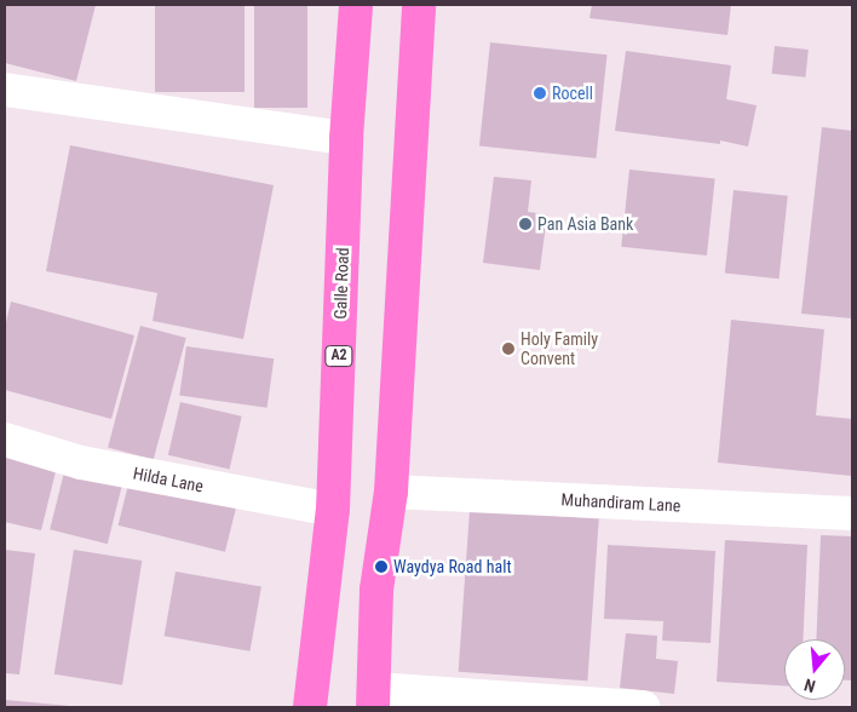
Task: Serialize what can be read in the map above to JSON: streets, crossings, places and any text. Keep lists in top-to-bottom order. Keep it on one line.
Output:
{"streets":{"highway":["Galle Road","A2"],"street":["Hilda Lane","Muhandiram Lane"]},"crossings":[["Galle Road","Hilda Lane"]],"places":["Rocell","Pan Asia Bank","Holy Family Convent","Waydya Road halt"],"north":"bottom"}
